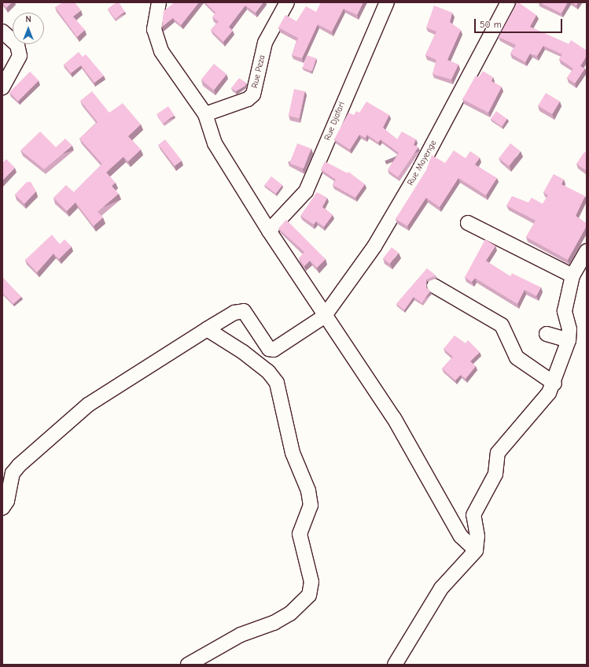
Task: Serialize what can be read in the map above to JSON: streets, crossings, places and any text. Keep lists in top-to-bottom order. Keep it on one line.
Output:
{"streets":{"street":["Rue Peza","Rue Djafari","Rue Mayenge"]},"scale_bar":"50 m","north":"top"}
